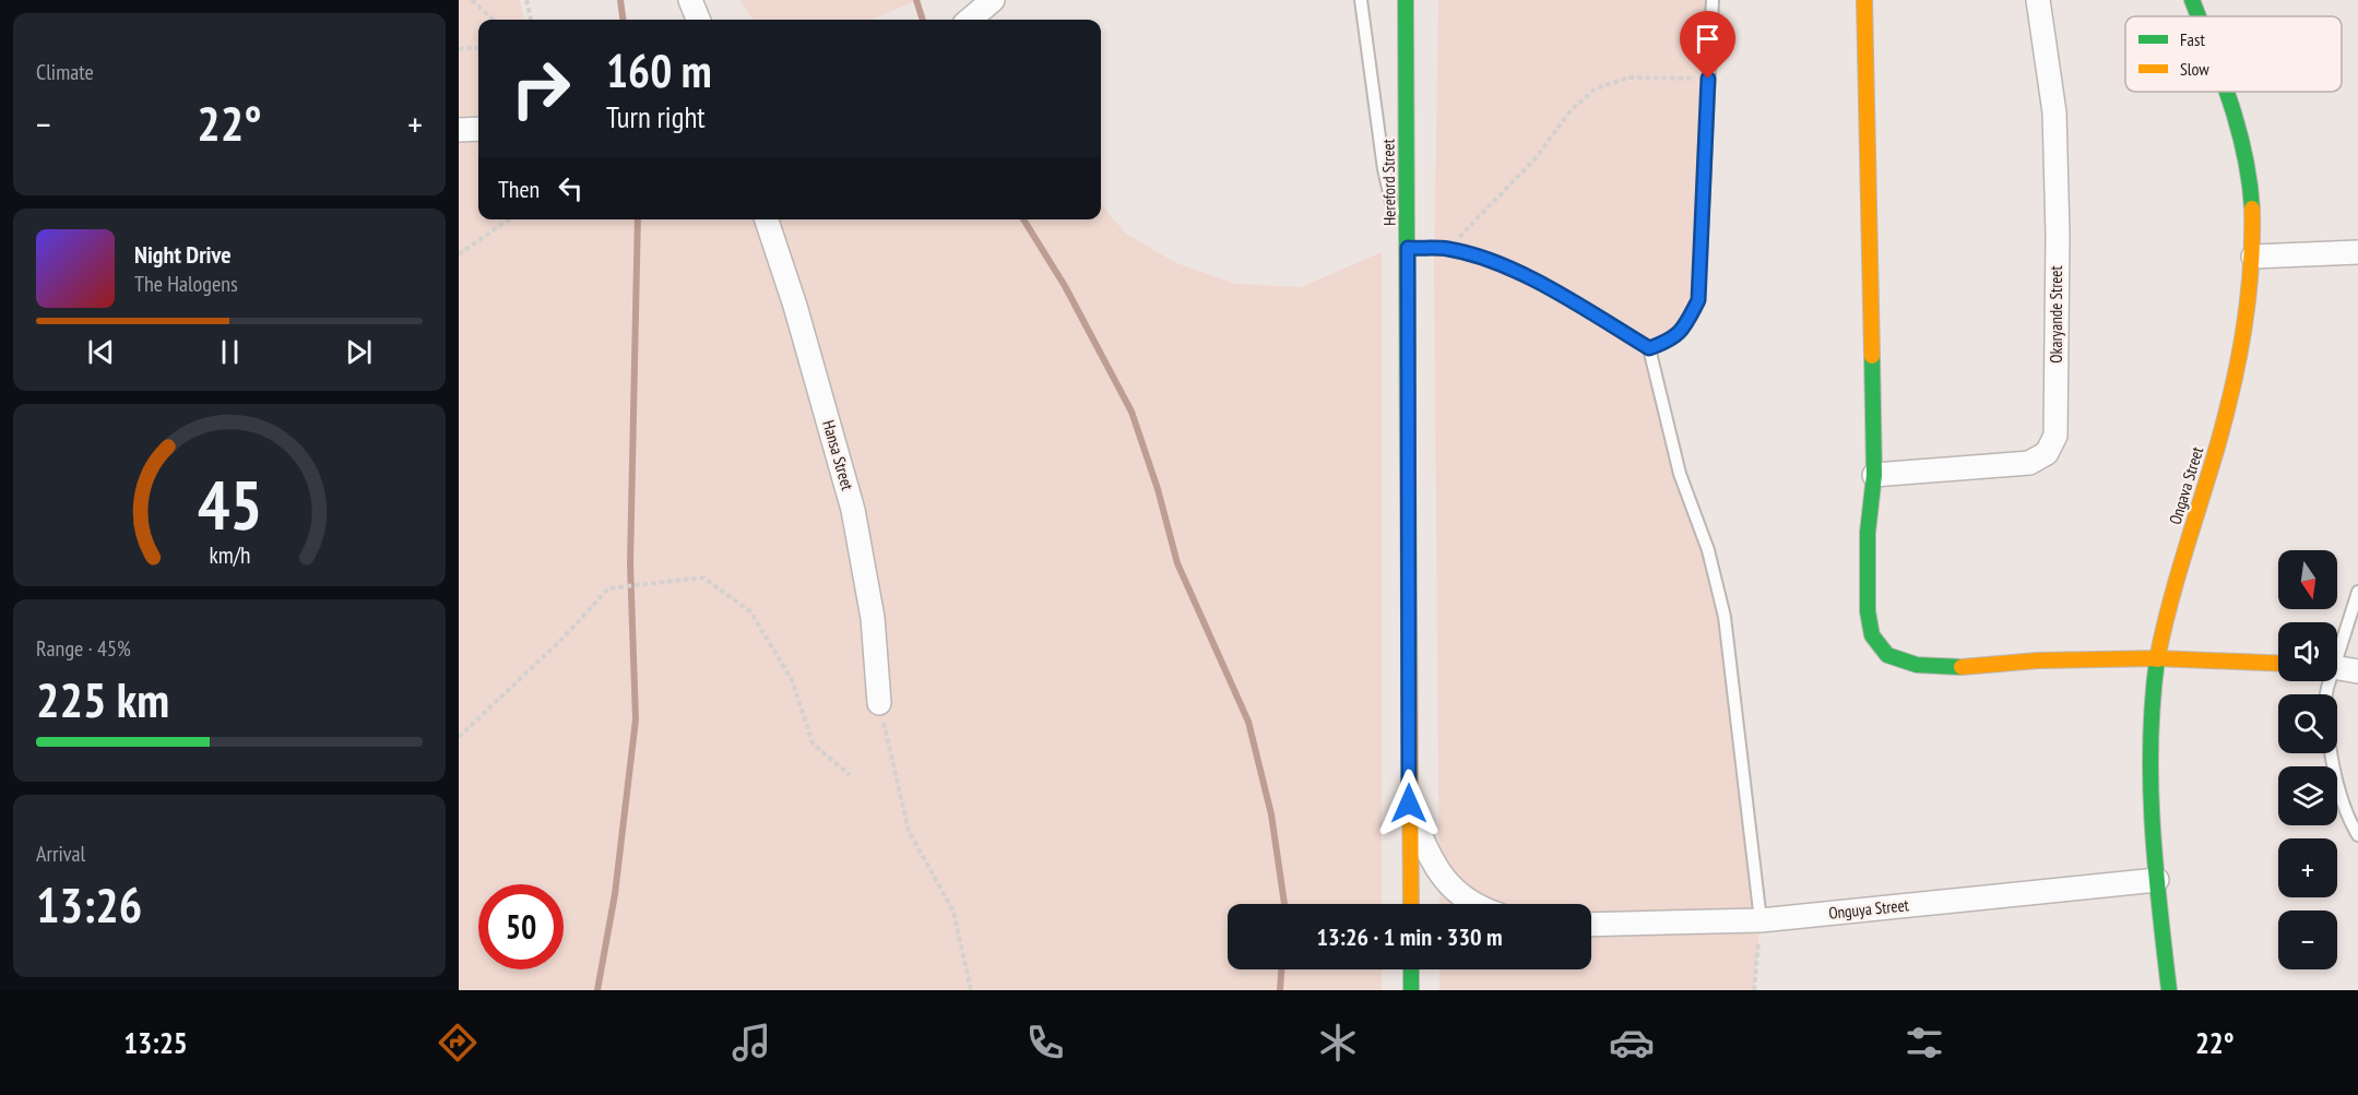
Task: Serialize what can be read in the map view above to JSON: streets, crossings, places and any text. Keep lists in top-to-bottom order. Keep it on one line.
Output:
{"streets":{"street":["Hereford Street","Okaryande Street","Hansa Street","Ongava Street","Onguya Street"]},"crossings":[["Ongava Street","Onguya Street"]],"legend":["Fast","Slow"],"north":"bottom","page":{"tile":["Climate",["Range · 45%","225 km"],["Arrival","13:26"]],"turn":["160 m","Turn right"],"heat":["−","22°","+"],"then":"Then","song":["Night Drive","The Halogens"],"map_buttons":["+","−"],"limit":"50","trip":"13:26 · 1 min · 330 m","tabs":["13:25","22°"],"gauge":["45","km/h"]}}
